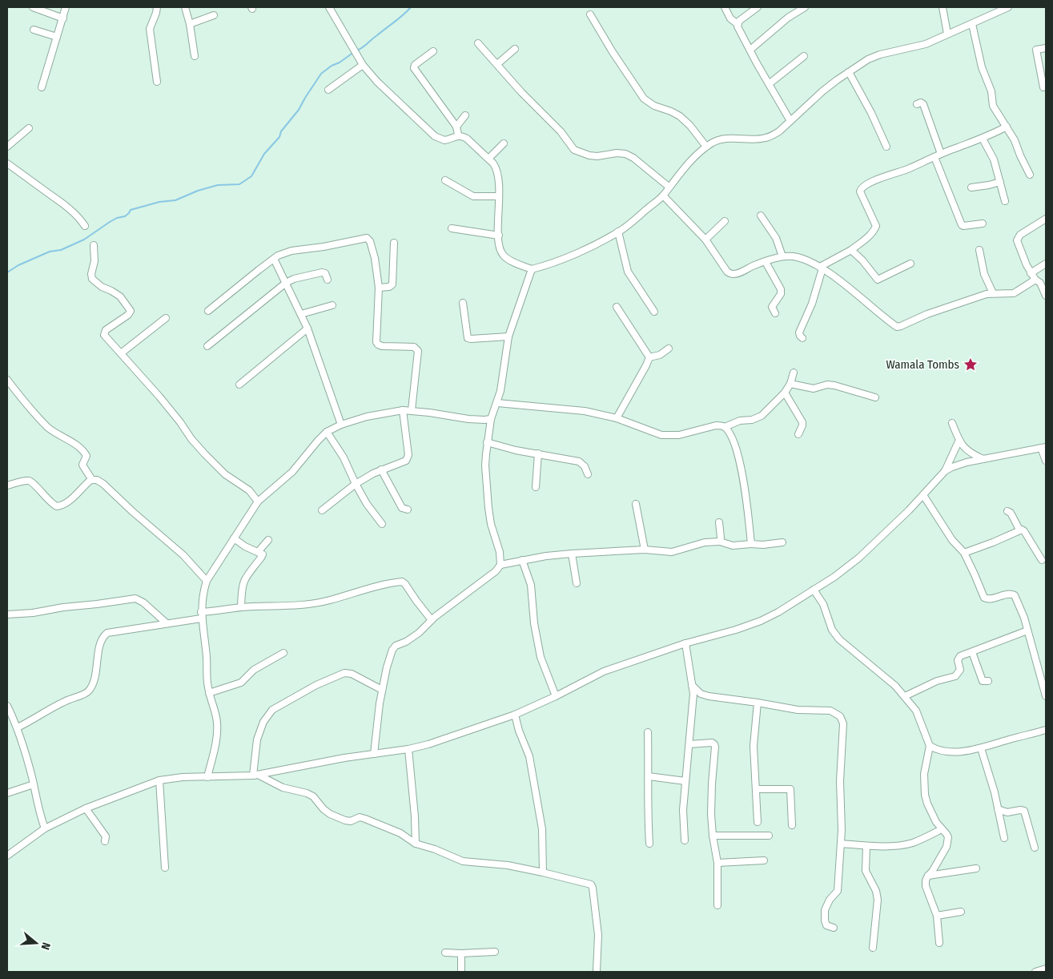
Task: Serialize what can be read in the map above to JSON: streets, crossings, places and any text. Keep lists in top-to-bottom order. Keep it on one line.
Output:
{"places":{"place":["Wamala Tombs"]},"north":"right"}
